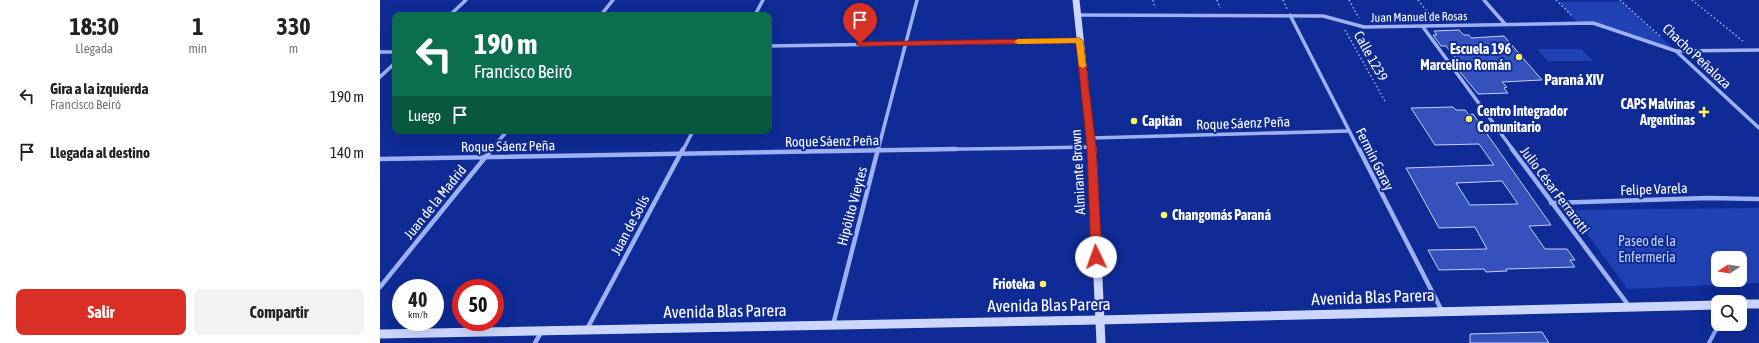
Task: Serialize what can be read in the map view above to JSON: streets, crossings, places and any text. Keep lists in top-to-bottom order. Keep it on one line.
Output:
{"streets":{"main road":["Almirante Brown","Avenida Blas Parera"],"street":["Juan Manuel de Rosas","Chacho Peñaloza","Roque Sáenz Peña","Fermín Garay","Felipe Varela","Julio César Ferrarotti","Juan de la Madrid","Hipólito Vieytes","Juan de Solís"],"path":["Calle 1239"]},"crossings":[["Juan Manuel de Rosas","Calle 1239"],["Juan Manuel de Rosas","Chacho Peñaloza"],["Juan Manuel de Rosas","Fermín Garay"],["Juan Manuel de Rosas","Almirante Brown"],["Juan Manuel de Rosas","Julio César Ferrarotti"],["Roque Sáenz Peña","Fermín Garay"],["Roque Sáenz Peña","Almirante Brown"],["Roque Sáenz Peña","Juan de la Madrid"],["Roque Sáenz Peña","Hipólito Vieytes"],["Roque Sáenz Peña","Juan de Solís"],["Fermín Garay","Avenida Blas Parera"],["Almirante Brown","Avenida Blas Parera"],["Felipe Varela","Julio César Ferrarotti"],["Julio César Ferrarotti","Avenida Blas Parera"],["Hipólito Vieytes","Avenida Blas Parera"],["Juan de Solís","Avenida Blas Parera"]],"districts":["Paraná XIV"],"parks":["Paseo de la Enfermería"],"places":{"other":["Escuela 196 Marcelino Román","Centro Integrador Comunitario","Capitán","Changomás Paraná","Frioteka"],"health":["CAPS Malvinas Argentinas"]},"north":"left","page":{"eta":["18:30","Llegada","1","min","330","m"],"turn":["190 m","Francisco Beiró"],"list":[{"name":"Gira a la izquierda","note":"Francisco Beiró","value":"190 m"},{"name":"Llegada al destino","value":"140 m"}],"then":"Luego","speed":"40 km/h","limit":"50","buttons":["Salir","Compartir"]}}
